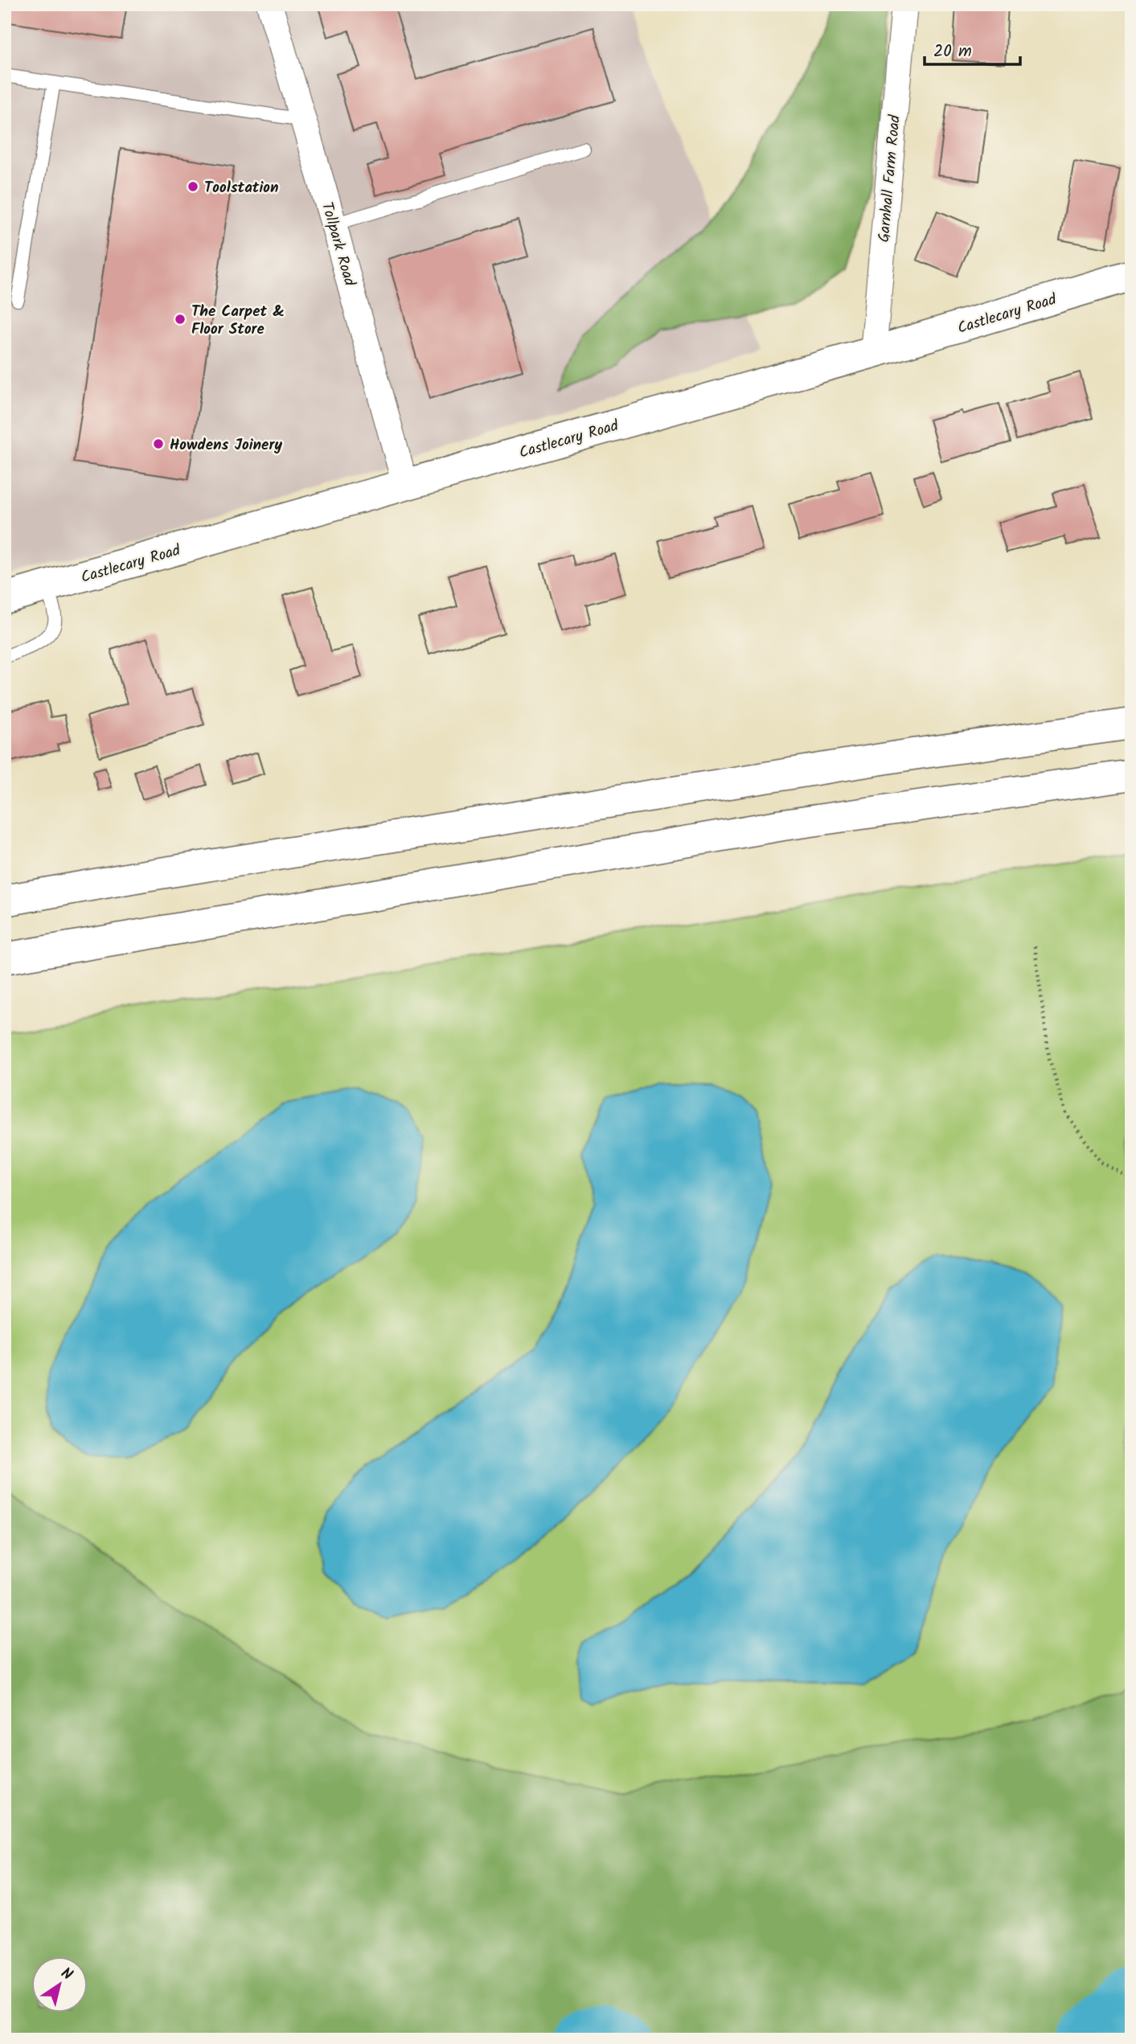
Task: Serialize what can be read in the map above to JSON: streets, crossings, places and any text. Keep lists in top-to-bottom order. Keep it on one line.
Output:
{"streets":{"main road":["Castlecary Road"],"street":["Garnhall Farm Road","Tollpark Road"]},"crossings":[["Garnhall Farm Road","Castlecary Road"],["Tollpark Road","Castlecary Road"]],"places":["Toolstation","The Carpet & Floor Store","Howdens Joinery"],"scale_bar":"20 m","north":"top right"}
